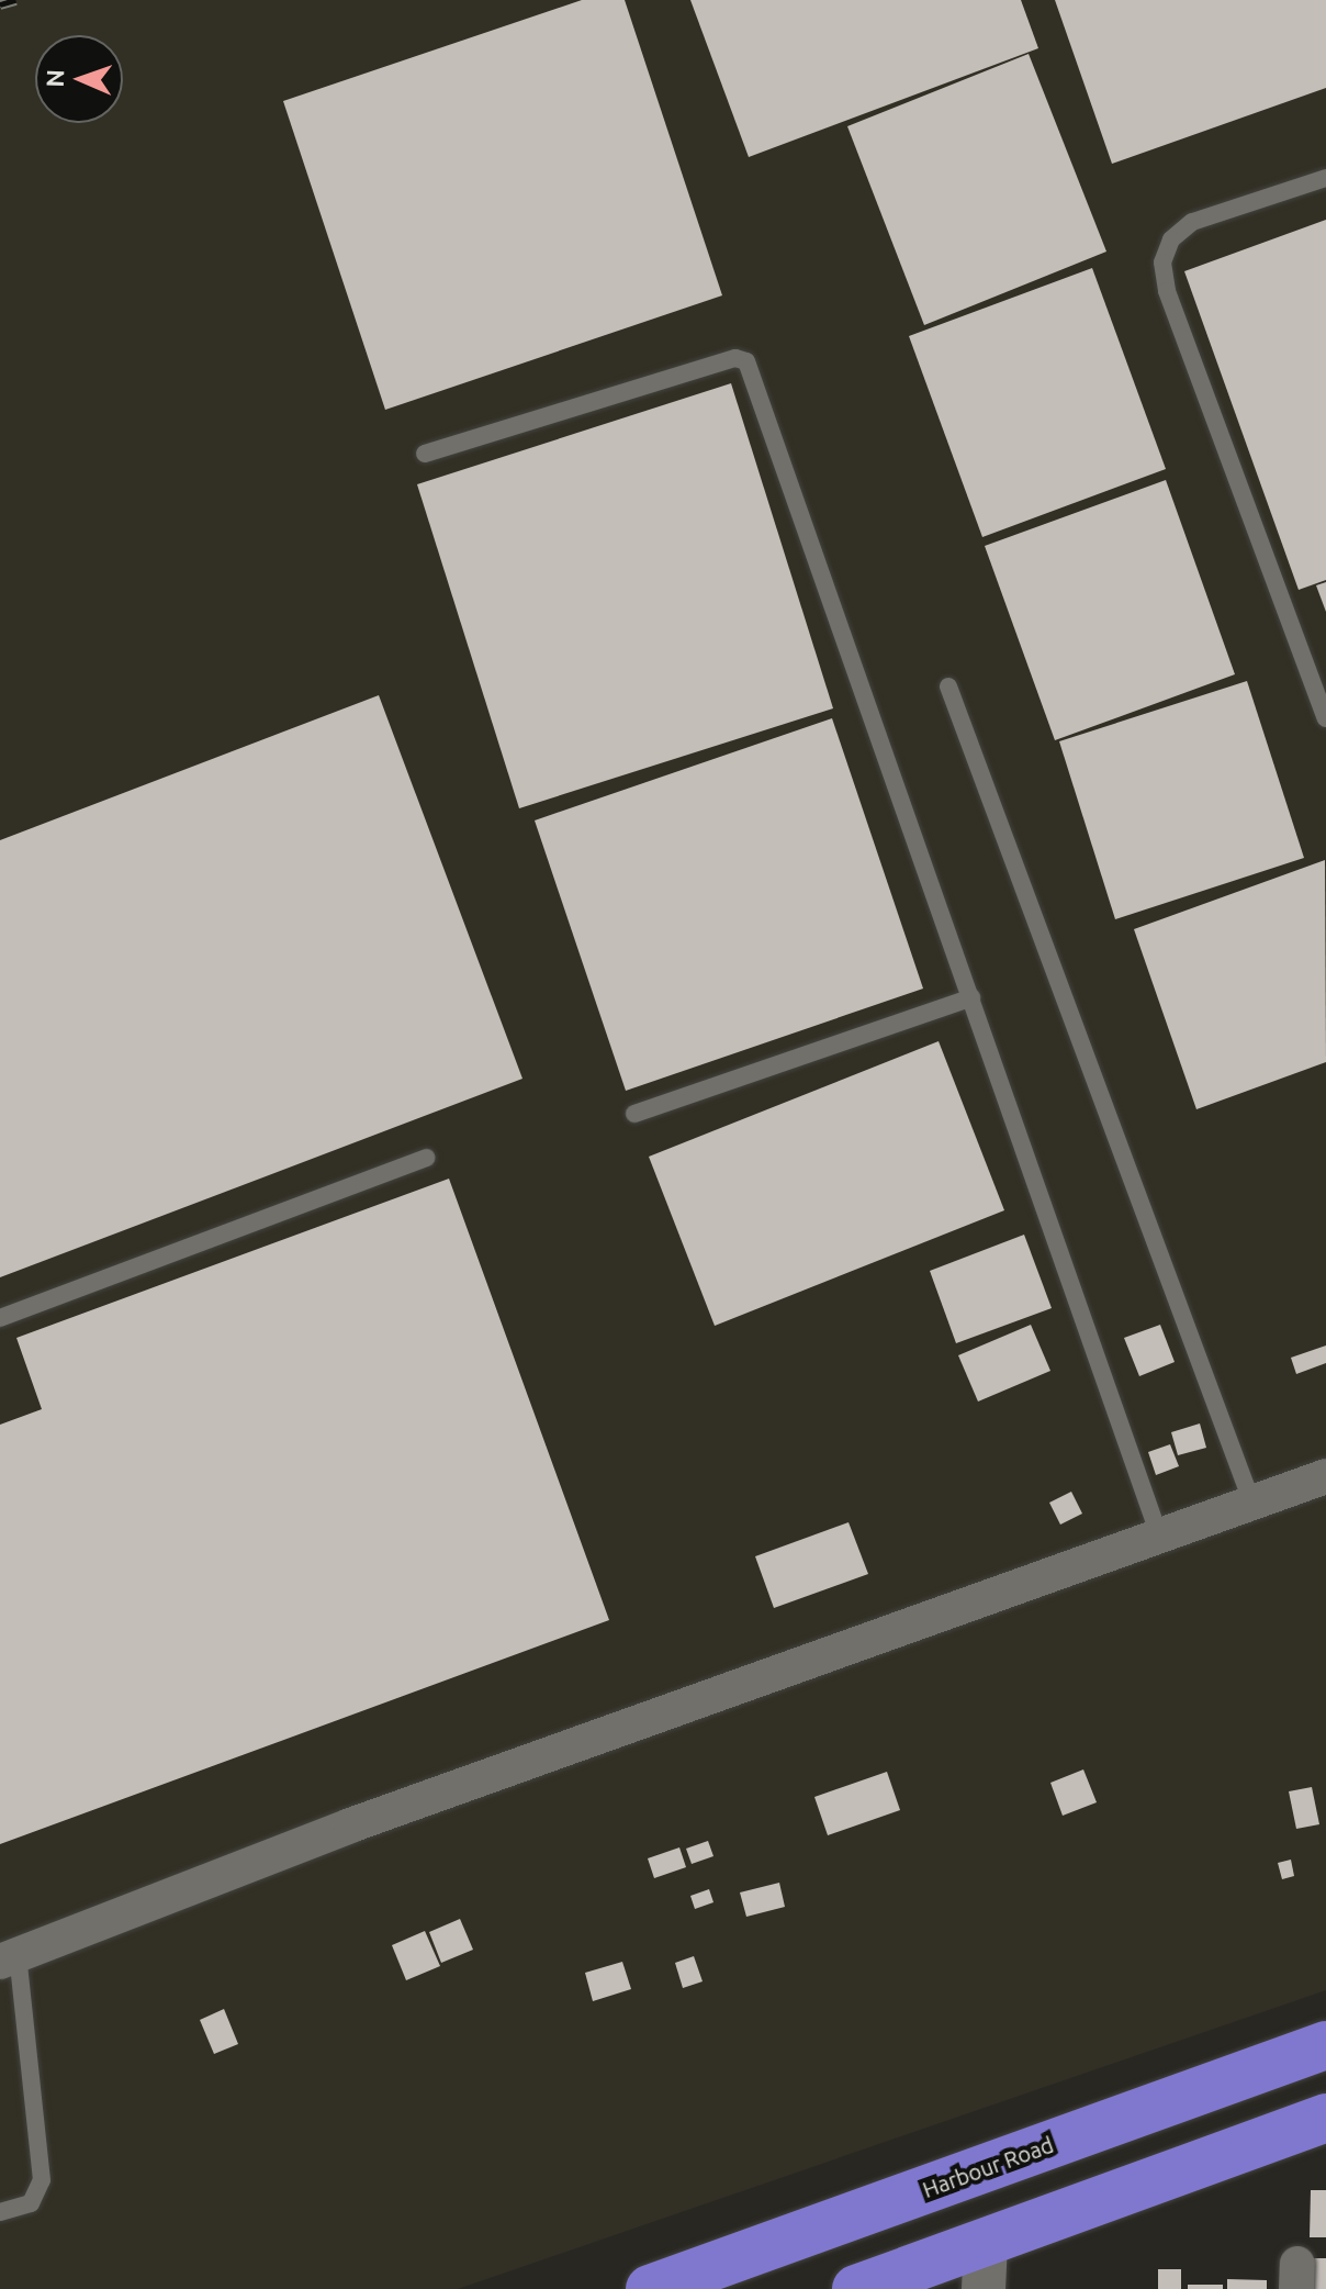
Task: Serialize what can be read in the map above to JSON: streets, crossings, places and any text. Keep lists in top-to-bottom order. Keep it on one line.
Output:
{"streets":{"highway":["Harbour Road"]},"north":"left"}
